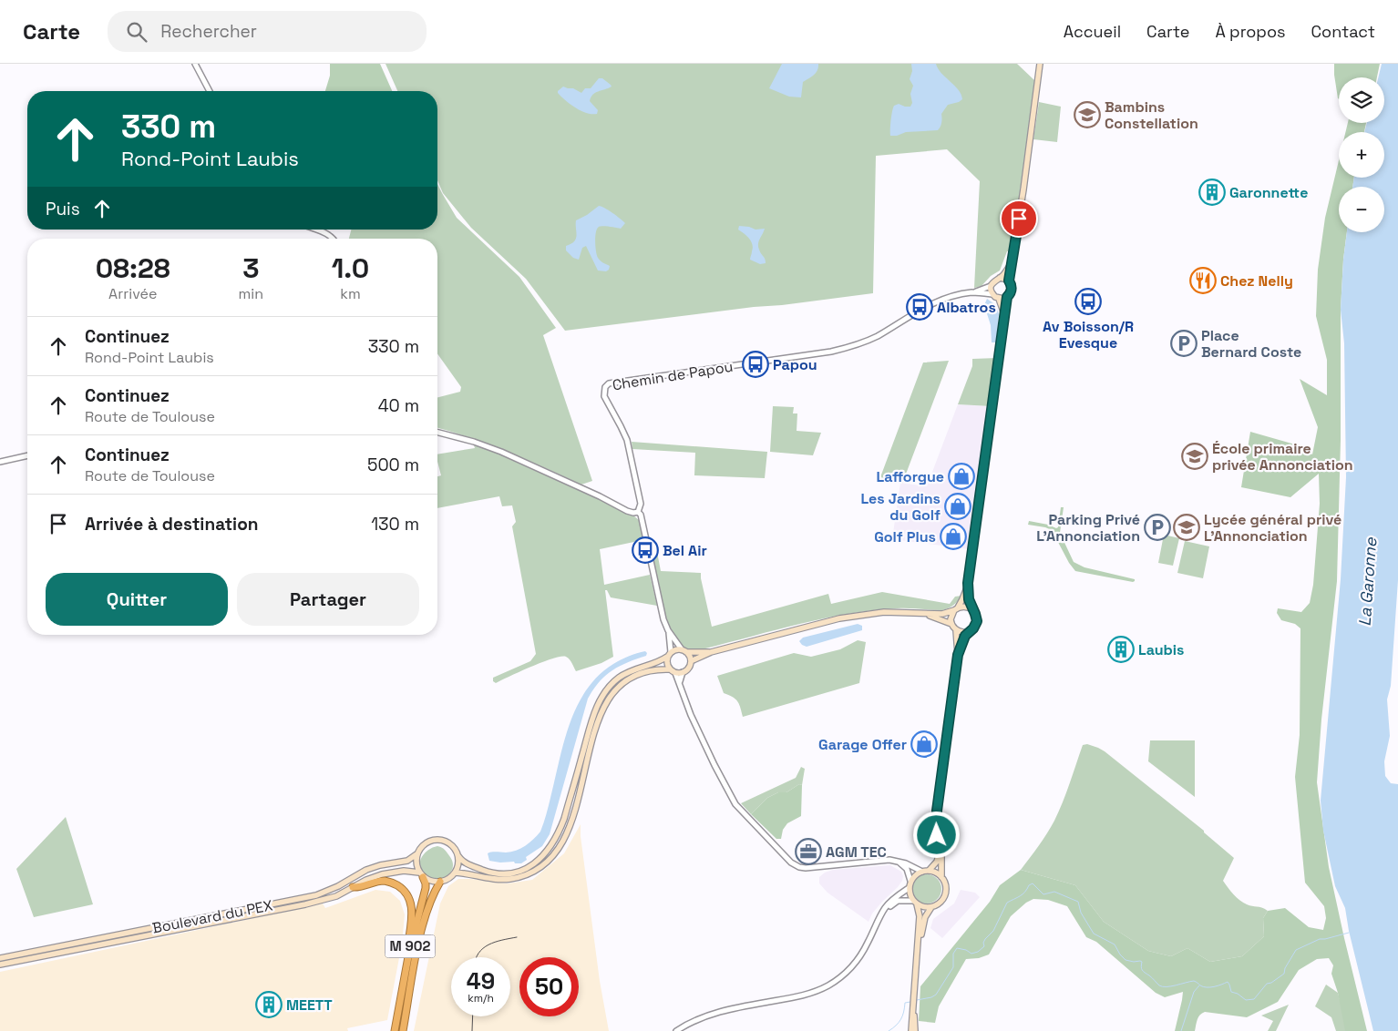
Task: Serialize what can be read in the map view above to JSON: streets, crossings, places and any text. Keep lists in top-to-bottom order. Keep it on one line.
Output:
{"streets":{"highway":["M 902"],"main road":["Boulevard du PEX"],"street":["Chemin de Papou"]},"crossings":[["Boulevard du PEX","M 902"]],"water":["La Garonne"],"places":{"school or university":["Bambins Constellation","École primaire privée Annonciation","Lycée général privé L'Annonciation"],"building":["Garonnette","Laubis","MEETT"],"restaurant":["Chez Nelly"],"bus stop":["Av Boisson/R Evesque","Albatros","Papou","Bel Air"],"parking":["Place Bernard Coste","Parking Privé L'Annonciation"],"shop":["Lafforgue","Les Jardins du Golf","Golf Plus","Garage Offer"],"office":["AGM TEC"]},"page":{"header":"Carte","search":"Rechercher","nav":["Accueil","Carte","À propos","Contact"],"map_buttons":["+","−"],"turn":["330 m","Rond-Point Laubis"],"then":"Puis","eta":["08:28","Arrivée","3","min","1.0","km"],"list":[{"name":"Continuez","note":"Rond-Point Laubis","value":"330 m"},{"name":"Continuez","note":"Route de Toulouse","value":"40 m"},{"name":"Continuez","note":"Route de Toulouse","value":"500 m"},{"name":"Arrivée à destination","value":"130 m"}],"buttons":["Quitter","Partager"],"speed":"49 km/h","limit":"50"}}
